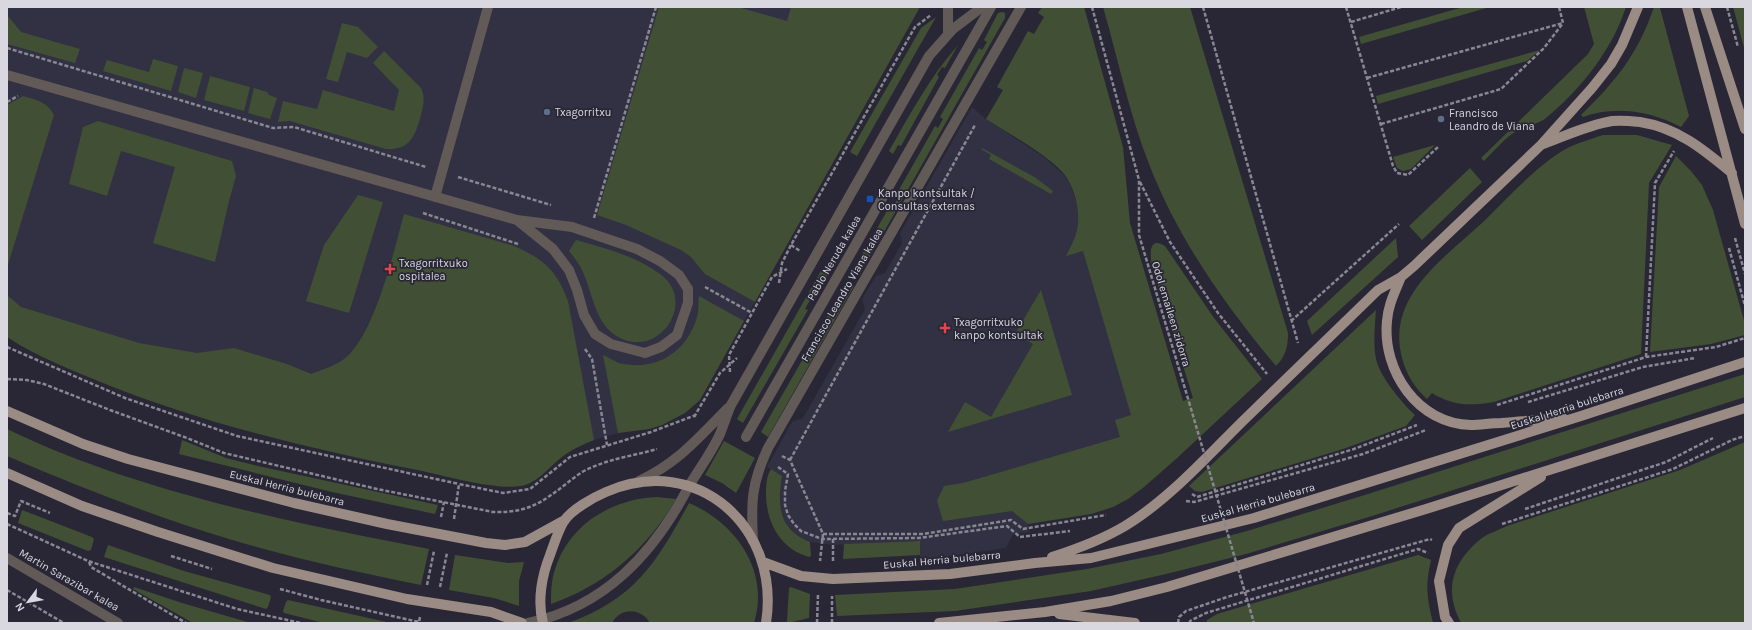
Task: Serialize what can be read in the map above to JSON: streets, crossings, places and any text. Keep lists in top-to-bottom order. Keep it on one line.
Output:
{"streets":{"main road":["Euskal Herria bulebarra"],"street":["Pablo Neruda kalea","Francisco Leandro Viana kalea","Martin Sarazibar kalea"],"path":["Odol emaileen zidorra"]},"crossings":[["Francisco Leandro Viana kalea","Euskal Herria bulebarra"]],"places":{"other":["Txagorritxu","Francisco Leandro de Viana"],"transit":["Kanpo kontsultak / Consultas externas"],"health":["Txagorritxuko ospitalea","Txagorritxuko kanpo kontsultak"]},"north":"bottom left"}
